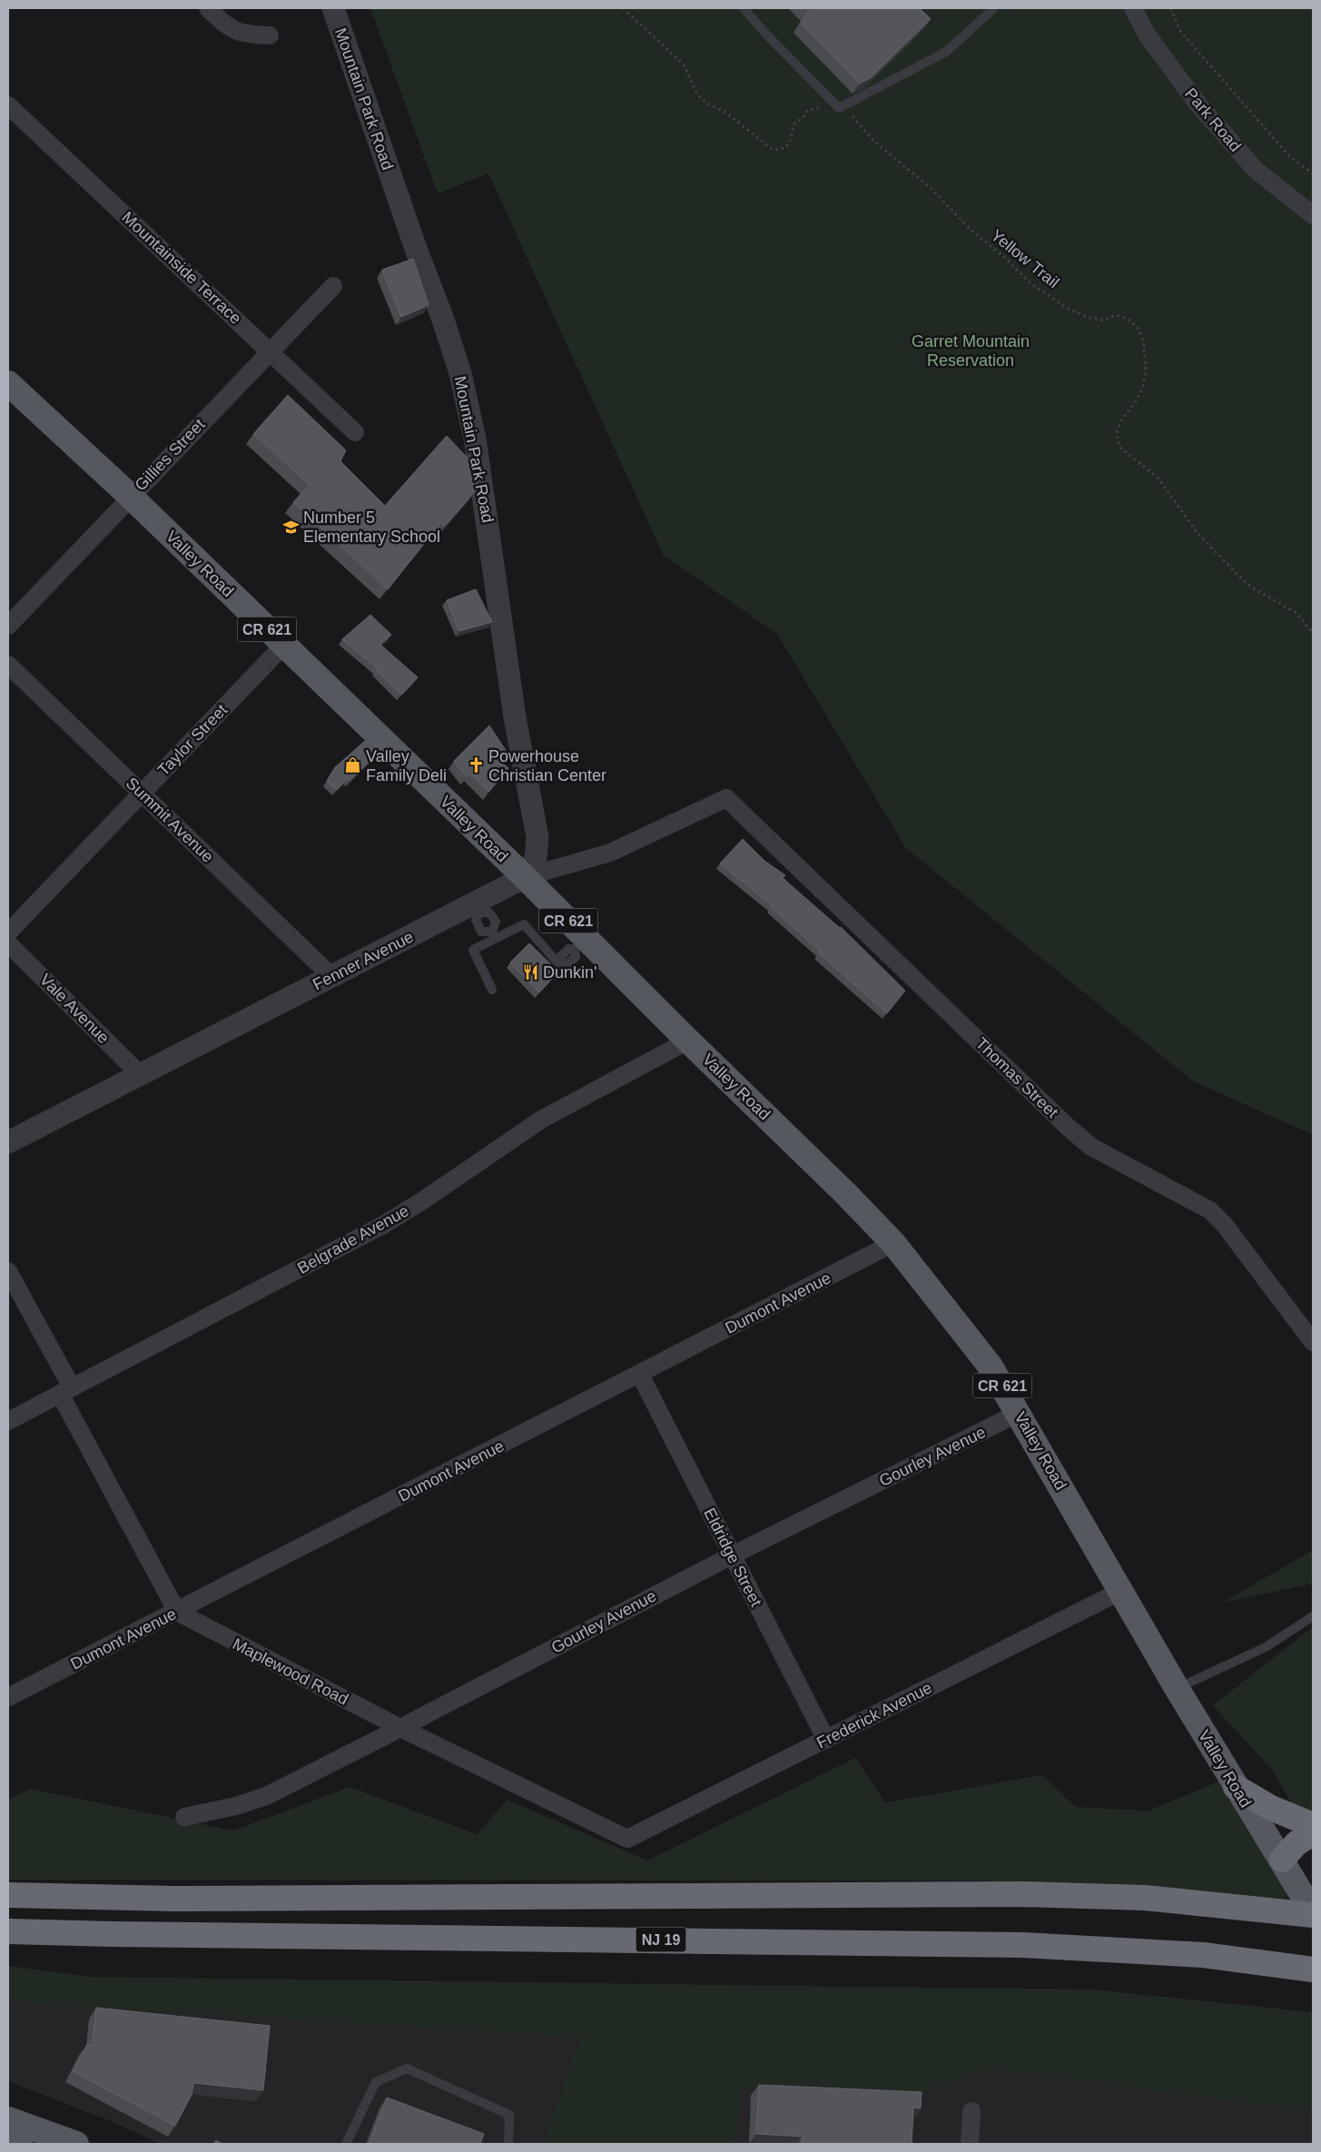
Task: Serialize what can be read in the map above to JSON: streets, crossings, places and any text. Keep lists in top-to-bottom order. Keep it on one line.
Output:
{"streets":{"highway":["NJ 19"],"main road":["Valley Road","CR 621"],"street":["Mountain Park Road","Park Road","Mountainside Terrace","Gillies Street","Taylor Street","Summit Avenue","Fenner Avenue","Vale Avenue","Thomas Street","Belgrade Avenue","Dumont Avenue","Gourley Avenue","Eldridge Street","Maplewood Road","Frederick Avenue"],"path":["Yellow Trail"]},"crossings":[["Mountain Park Road","Valley Road"],["Mountain Park Road","Fenner Avenue"],["Mountainside Terrace","Gillies Street"],["Gillies Street","Valley Road"],["Valley Road","Taylor Street"],["Valley Road","Fenner Avenue"],["Valley Road","Belgrade Avenue"],["Valley Road","Dumont Avenue"],["Valley Road","Gourley Avenue"],["Valley Road","Frederick Avenue"],["Taylor Street","Summit Avenue"],["Summit Avenue","Fenner Avenue"],["Fenner Avenue","Vale Avenue"],["Fenner Avenue","Thomas Street"],["Dumont Avenue","Eldridge Street"],["Dumont Avenue","Maplewood Road"],["Gourley Avenue","Eldridge Street"],["Gourley Avenue","Maplewood Road"],["Eldridge Street","Frederick Avenue"],["Maplewood Road","Frederick Avenue"]],"parks":["Garret Mountain Reservation"],"places":{"school or university":["Number 5 Elementary School"],"shop":["Valley Family Deli"],"church":["Powerhouse Christian Center"],"restaurant":["Dunkin'"]}}
